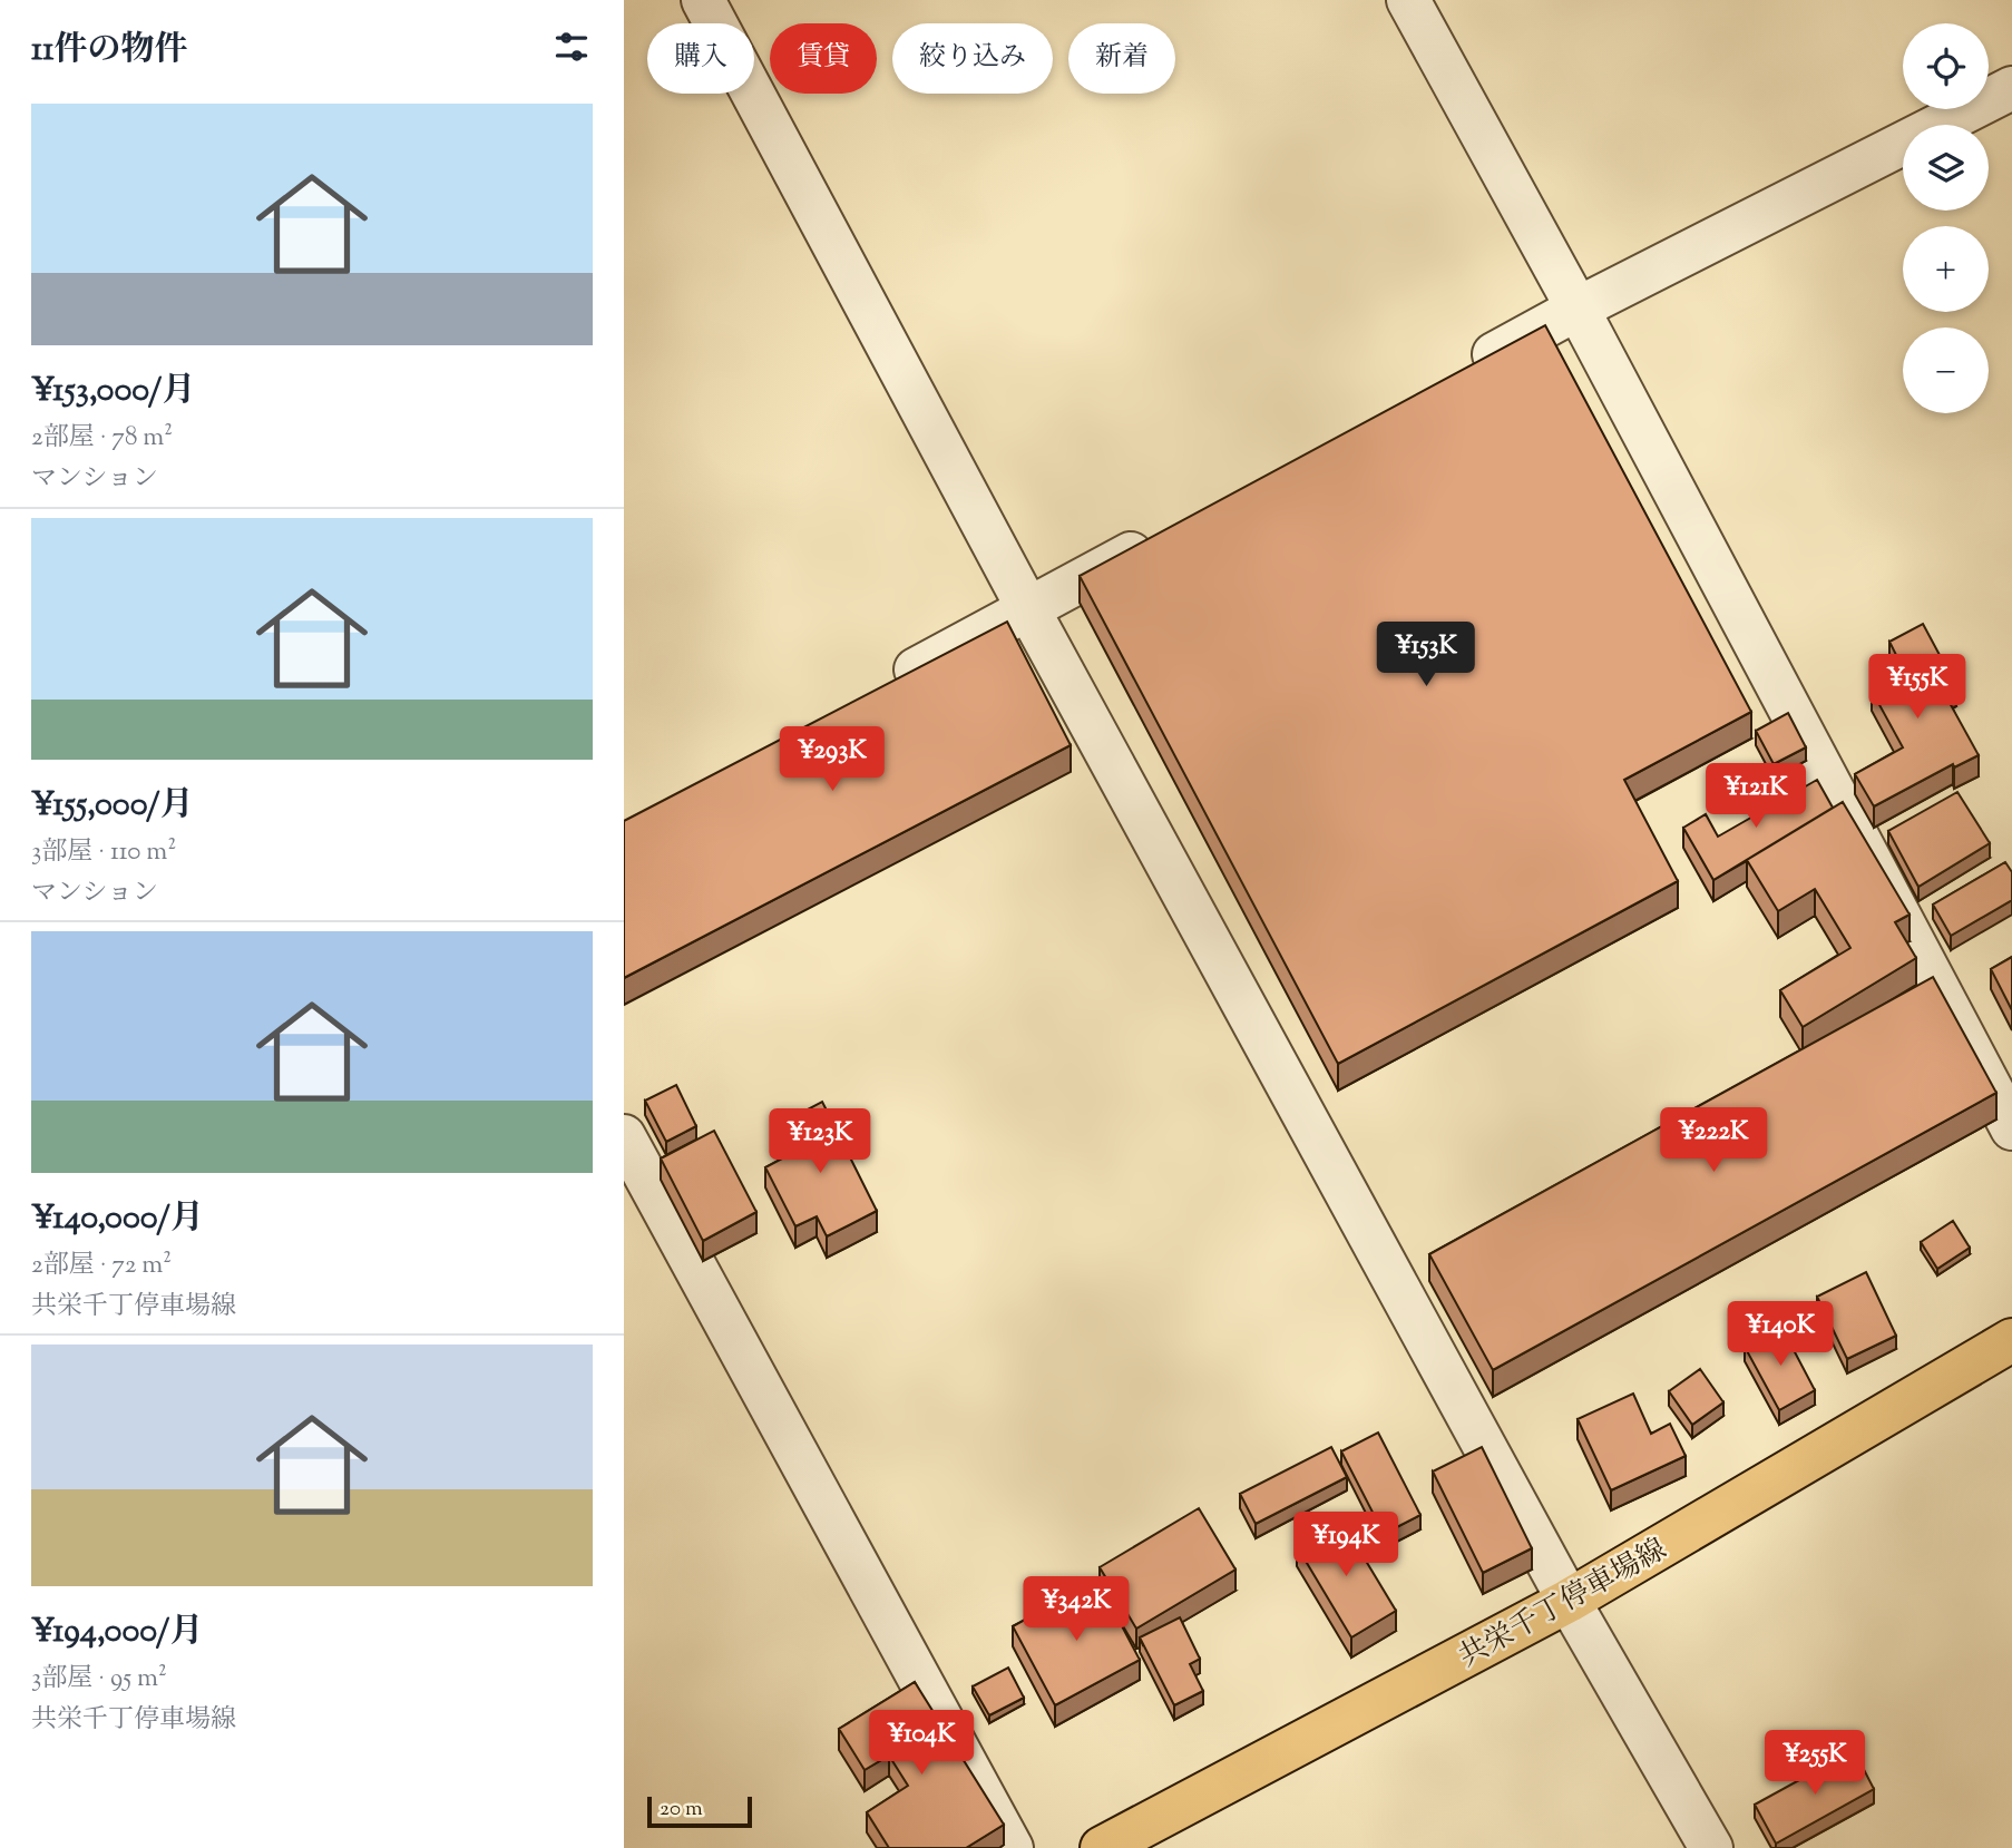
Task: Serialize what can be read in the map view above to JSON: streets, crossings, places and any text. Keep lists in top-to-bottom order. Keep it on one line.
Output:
{"streets":{"main road":["共栄千丁停車場線"]},"scale_bar":"20 m","page":{"heading":"11件の物件","map_buttons":["+","−"],"chip":["購入","賃貸","絞り込み","新着"],"list":[{"name":"¥153,000/月","note":"2部屋 · 78 m² · マンション"},{"name":"¥155,000/月","note":"3部屋 · 110 m² · マンション"},{"name":"¥140,000/月","note":"2部屋 · 72 m² · 共栄千丁停車場線"},{"name":"¥194,000/月","note":"3部屋 · 95 m² · 共栄千丁停車場線"}],"price":["¥153K","¥155K","¥293K","¥121K","¥222K","¥123K","¥140K","¥194K","¥342K","¥104K","¥255K"],"scale":"20 m"}}
